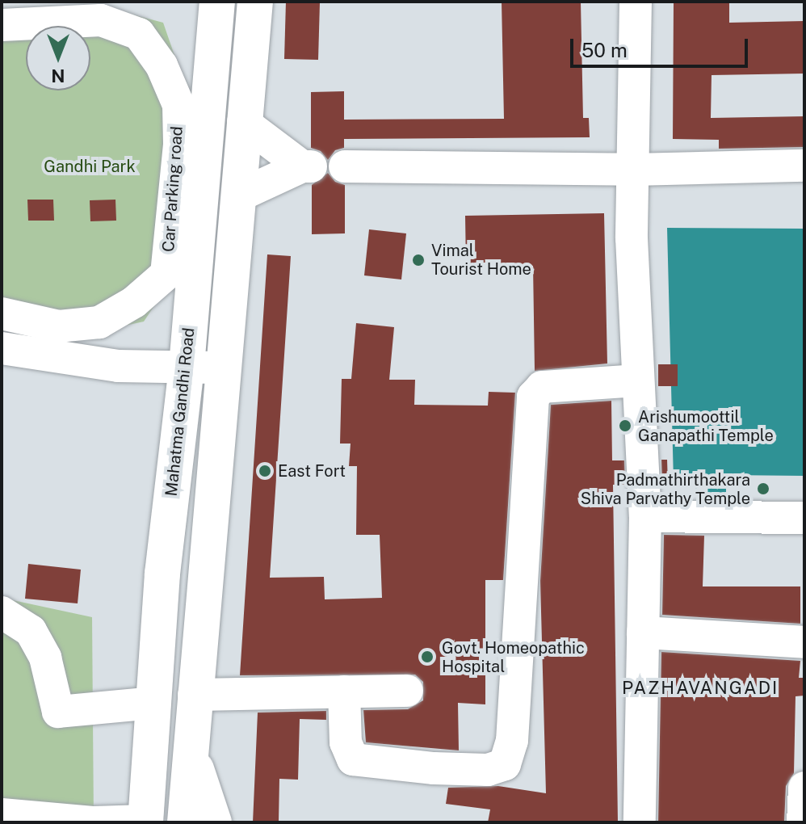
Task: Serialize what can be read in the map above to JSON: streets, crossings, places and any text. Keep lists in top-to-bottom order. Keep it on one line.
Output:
{"streets":{"main road":["Mahatma Gandhi Road"],"street":["Car Parking road"]},"districts":["PAZHAVANGADI"],"parks":["Gandhi Park"],"places":["Vimal Tourist Home","Arishumoottil Ganapathi Temple","East Fort","Padmathirthakara Shiva Parvathy Temple","Govt. Homeopathic Hospital"],"scale_bar":"50 m","north":"bottom"}
